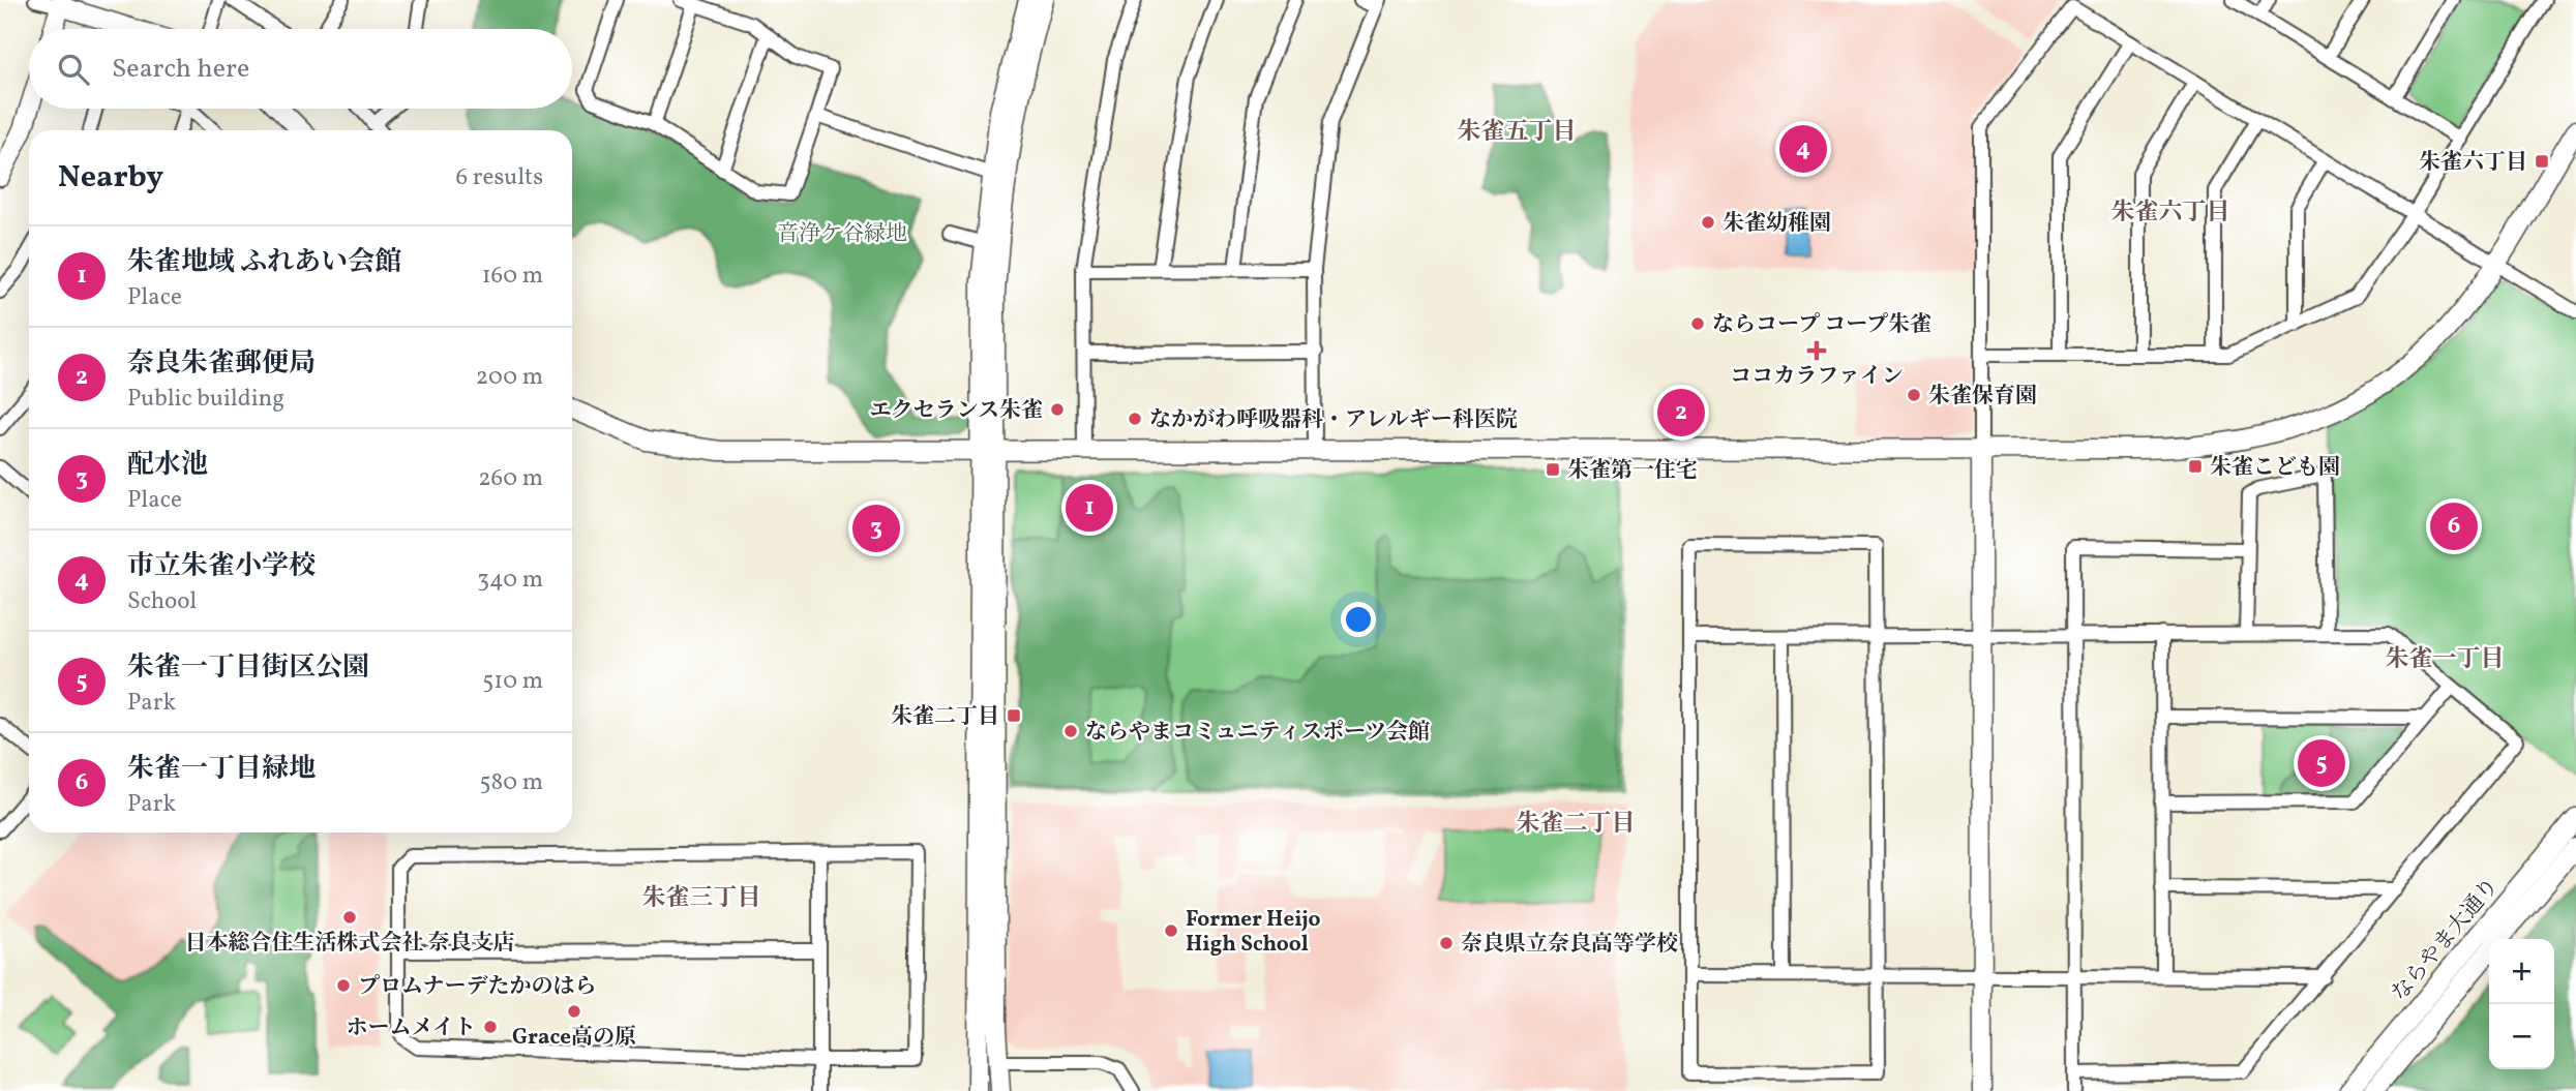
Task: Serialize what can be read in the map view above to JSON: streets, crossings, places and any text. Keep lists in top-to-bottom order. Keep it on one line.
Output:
{"streets":{"street":["ならやま大通り"]},"districts":["朱雀五丁目","朱雀六丁目","朱雀一丁目","朱雀二丁目","朱雀三丁目"],"parks":["音浄ケ谷緑地"],"places":{"transit":["朱雀六丁目","朱雀こども園","朱雀第一住宅","朱雀二丁目"],"other":["朱雀幼稚園","ならコープ コープ朱雀","朱雀保育園","エクセランス朱雀","なかがわ呼吸器科・アレルギー科医院","ならやまコミュニティスポーツ会館","日本総合住生活株式会社 奈良支店","Former Heijo High School","奈良県立奈良高等学校","プロムナーデたかのはら","Grace高の原","ホームメイト"],"health":["ココカラファイン"]},"page":{"search":"Search here","pins":["4","2","1","6","3","5"],"heading":["Nearby","6 results"],"list":[{"mark":"1","name":"朱雀地域 ふれあい会館","note":"Place","value":"160 m"},{"mark":"2","name":"奈良朱雀郵便局","note":"Public building","value":"200 m"},{"mark":"3","name":"配水池","note":"Place","value":"260 m"},{"mark":"4","name":"市立朱雀小学校","note":"School","value":"340 m"},{"mark":"5","name":"朱雀一丁目街区公園","note":"Park","value":"510 m"},{"mark":"6","name":"朱雀一丁目緑地","note":"Park","value":"580 m"}],"map_buttons":["+","−"]}}
